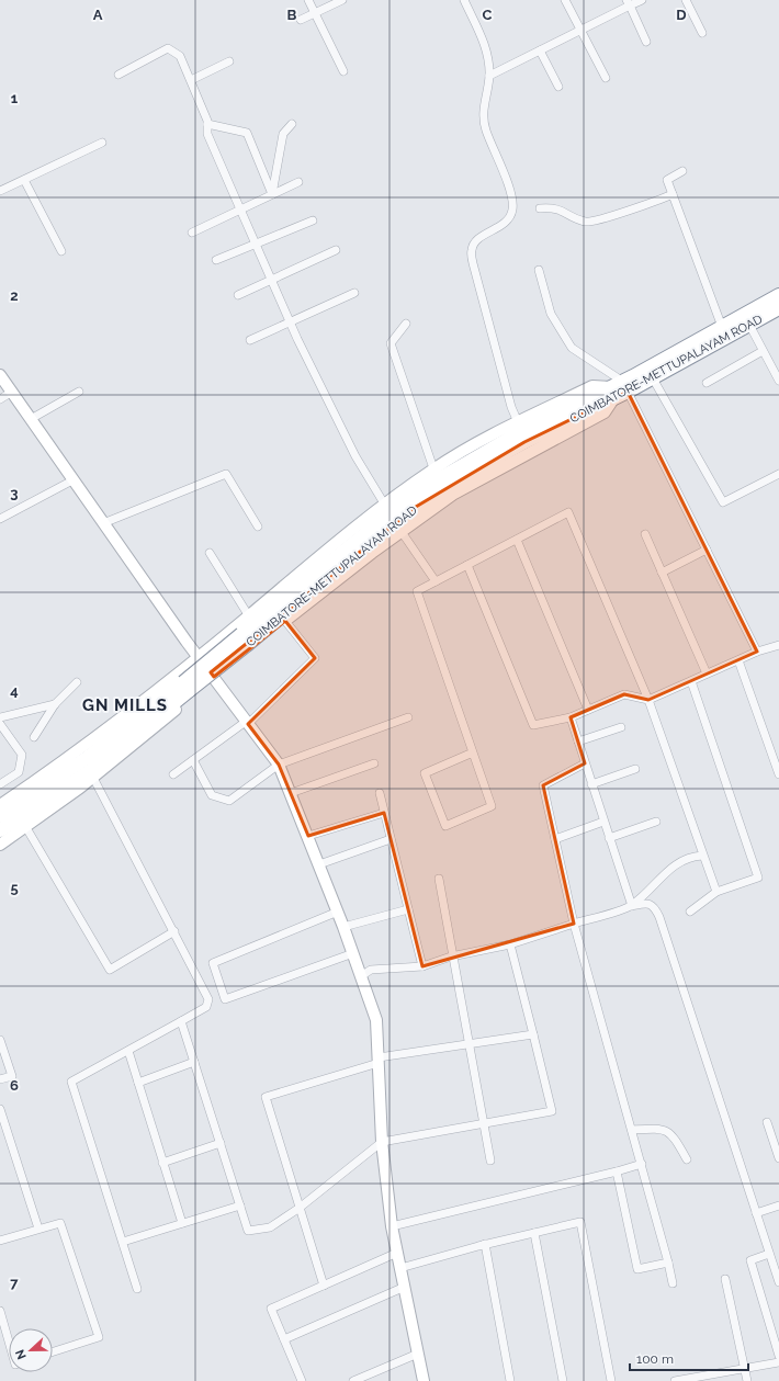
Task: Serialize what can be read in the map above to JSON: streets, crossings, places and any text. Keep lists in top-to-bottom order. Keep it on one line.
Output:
{"streets":{"highway":["COIMBATORE-METTUPALAYAM ROAD"]},"districts":["GN MILLS"],"scale_bar":"100 m","north":"left","grid":{"columns":["A","B","C","D"],"rows":["1","2","3","4","5","6","7"]}}
